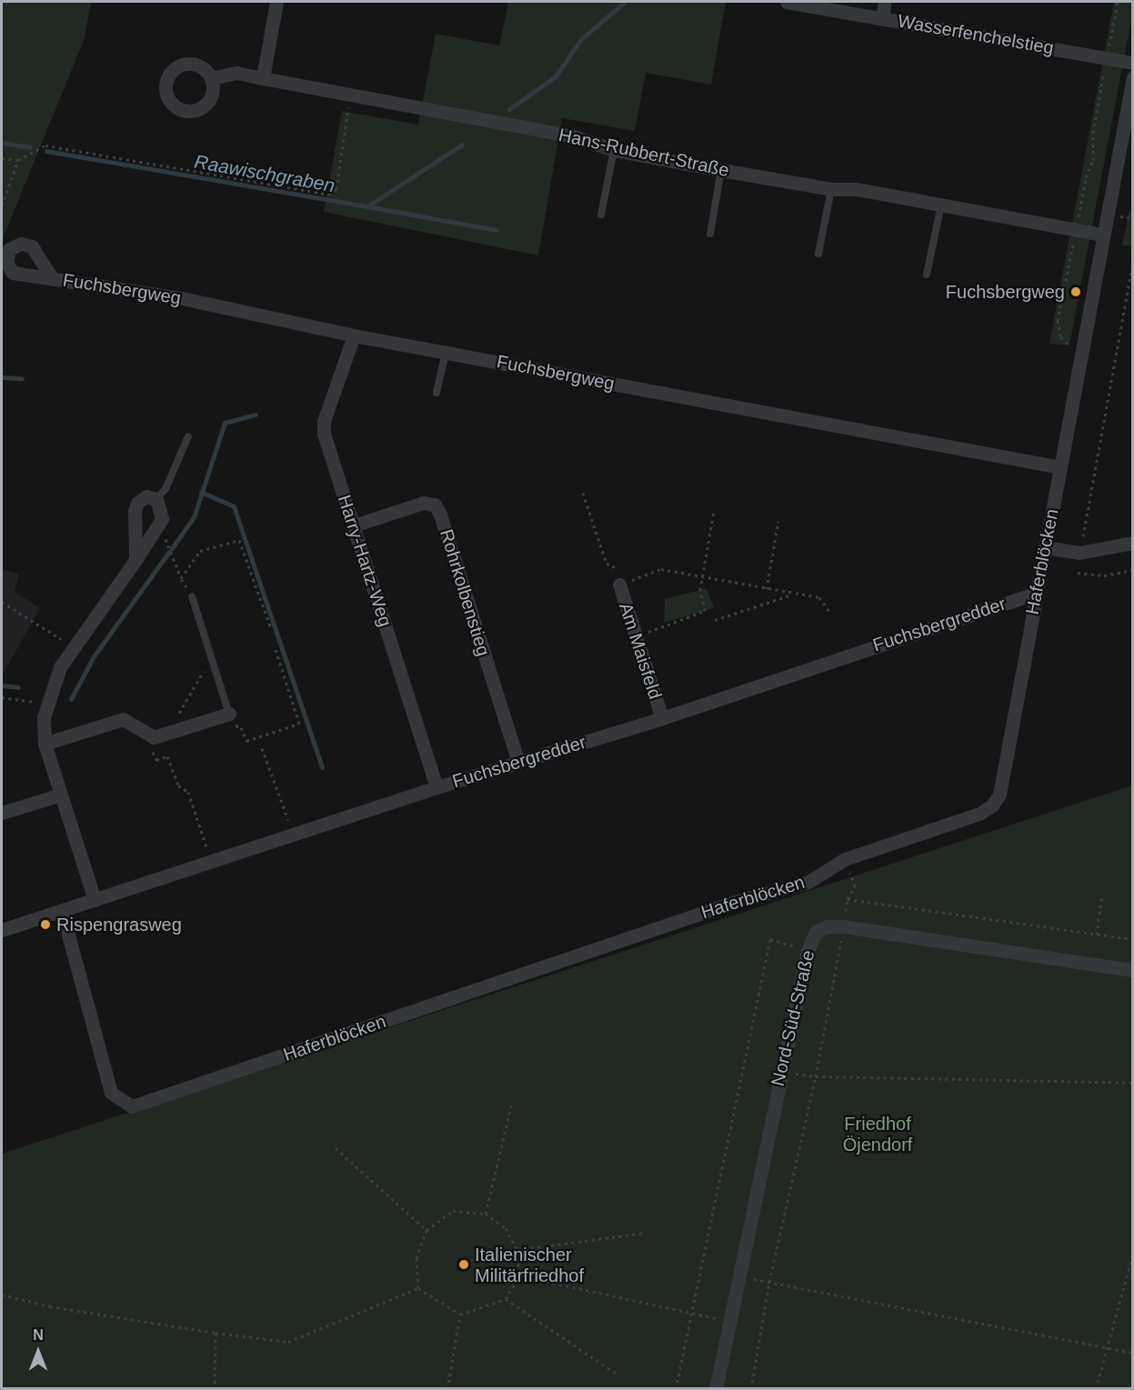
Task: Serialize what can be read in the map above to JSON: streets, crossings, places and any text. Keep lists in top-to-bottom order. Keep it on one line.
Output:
{"streets":{"street":["Wasserfenchelstieg","Hans-Rubbert-Straße","Fuchsbergweg","Harry-Hartz-Weg","Haferblöcken","Rohrkolbenstieg","Fuchsbergredder","Am Maisfeld","Nord-Süd-Straße"]},"crossings":[["Hans-Rubbert-Straße","Haferblöcken"],["Fuchsbergweg","Harry-Hartz-Weg"],["Fuchsbergweg","Haferblöcken"],["Harry-Hartz-Weg","Rohrkolbenstieg"],["Harry-Hartz-Weg","Fuchsbergredder"],["Haferblöcken","Fuchsbergredder"],["Rohrkolbenstieg","Fuchsbergredder"],["Fuchsbergredder","Am Maisfeld"]],"water":["Raawischgraben"],"parks":["Friedhof Öjendorf"],"places":["Fuchsbergweg","Rispengrasweg","Italienischer Militärfriedhof"],"north":"top"}
